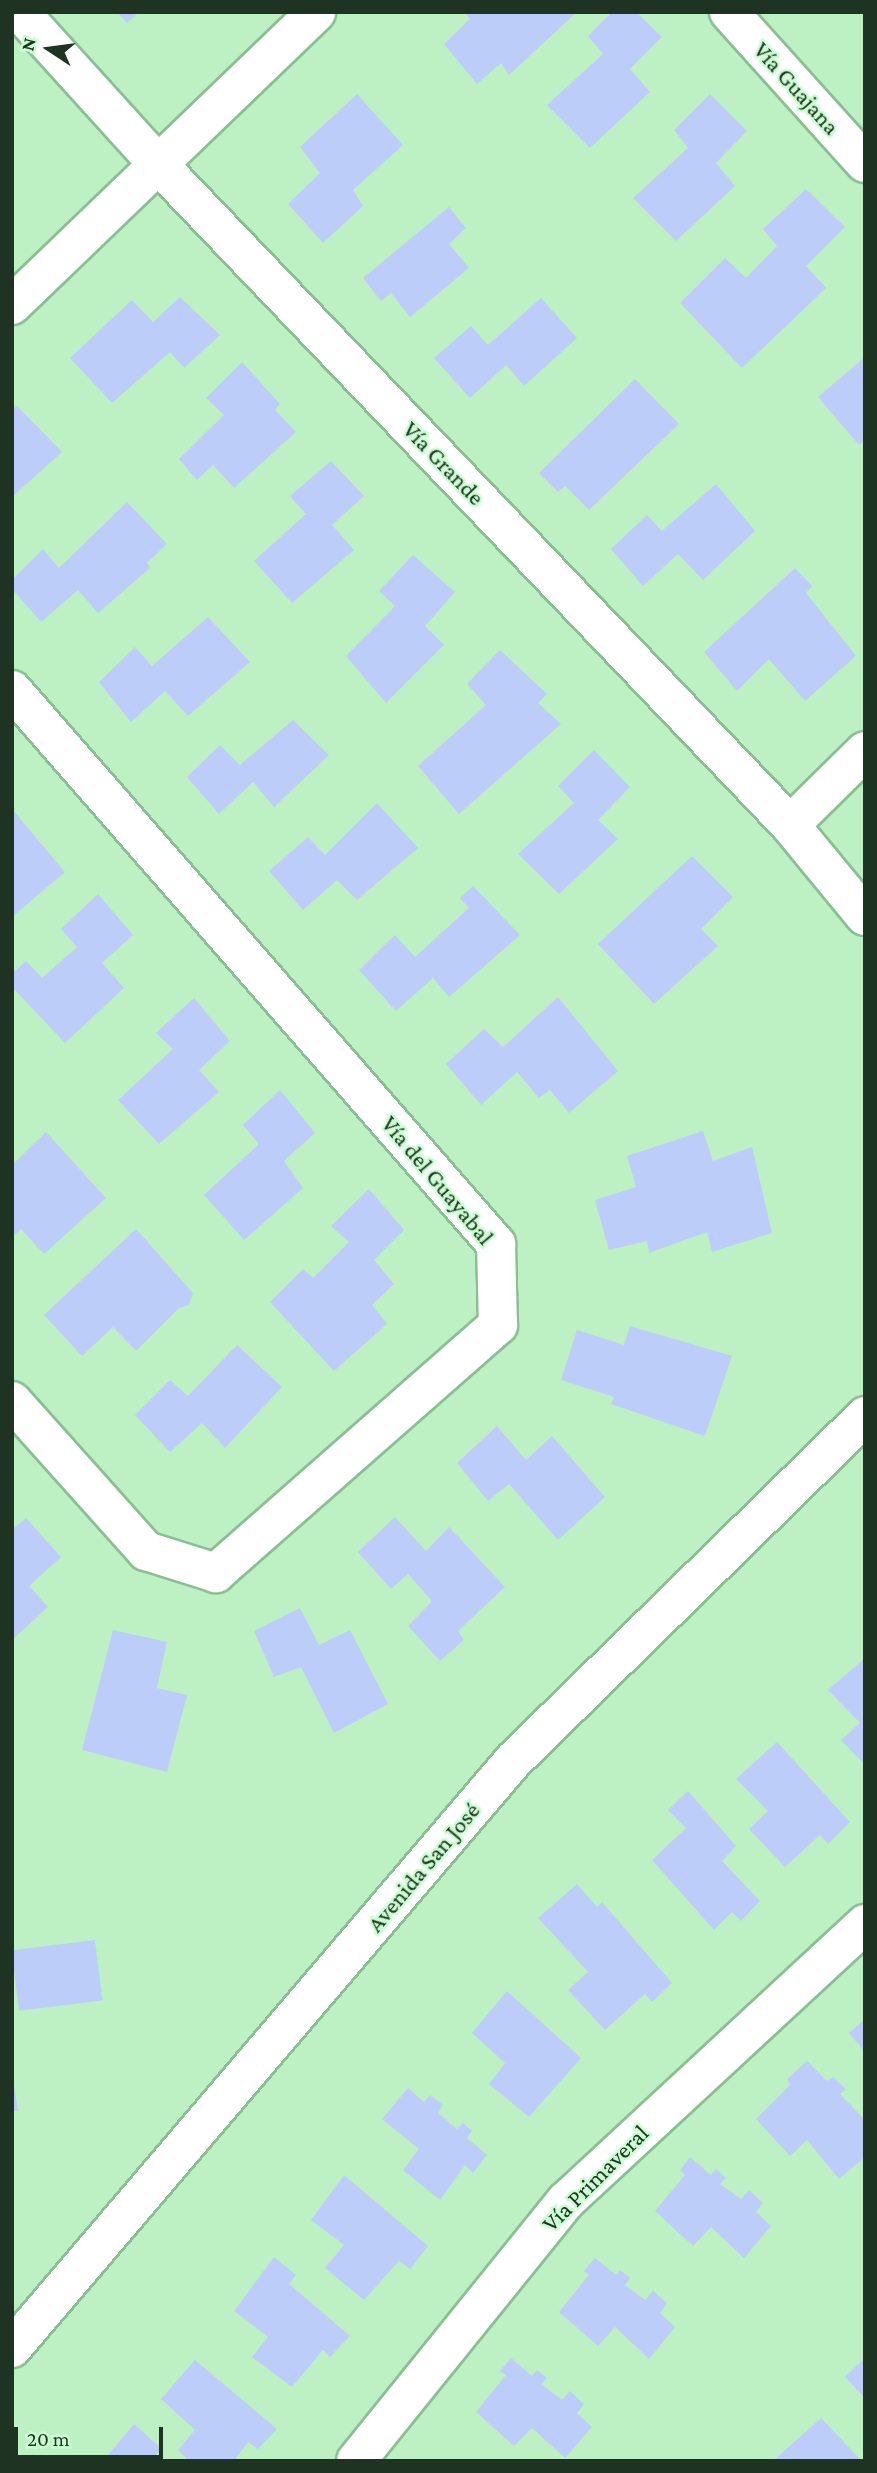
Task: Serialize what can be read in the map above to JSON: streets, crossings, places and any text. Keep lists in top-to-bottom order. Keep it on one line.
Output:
{"streets":{"street":["Vía Guajana","Vía Grande","Vía del Guayabal","Avenida San José","Vía Primaveral"]},"scale_bar":"20 m","north":"left"}
